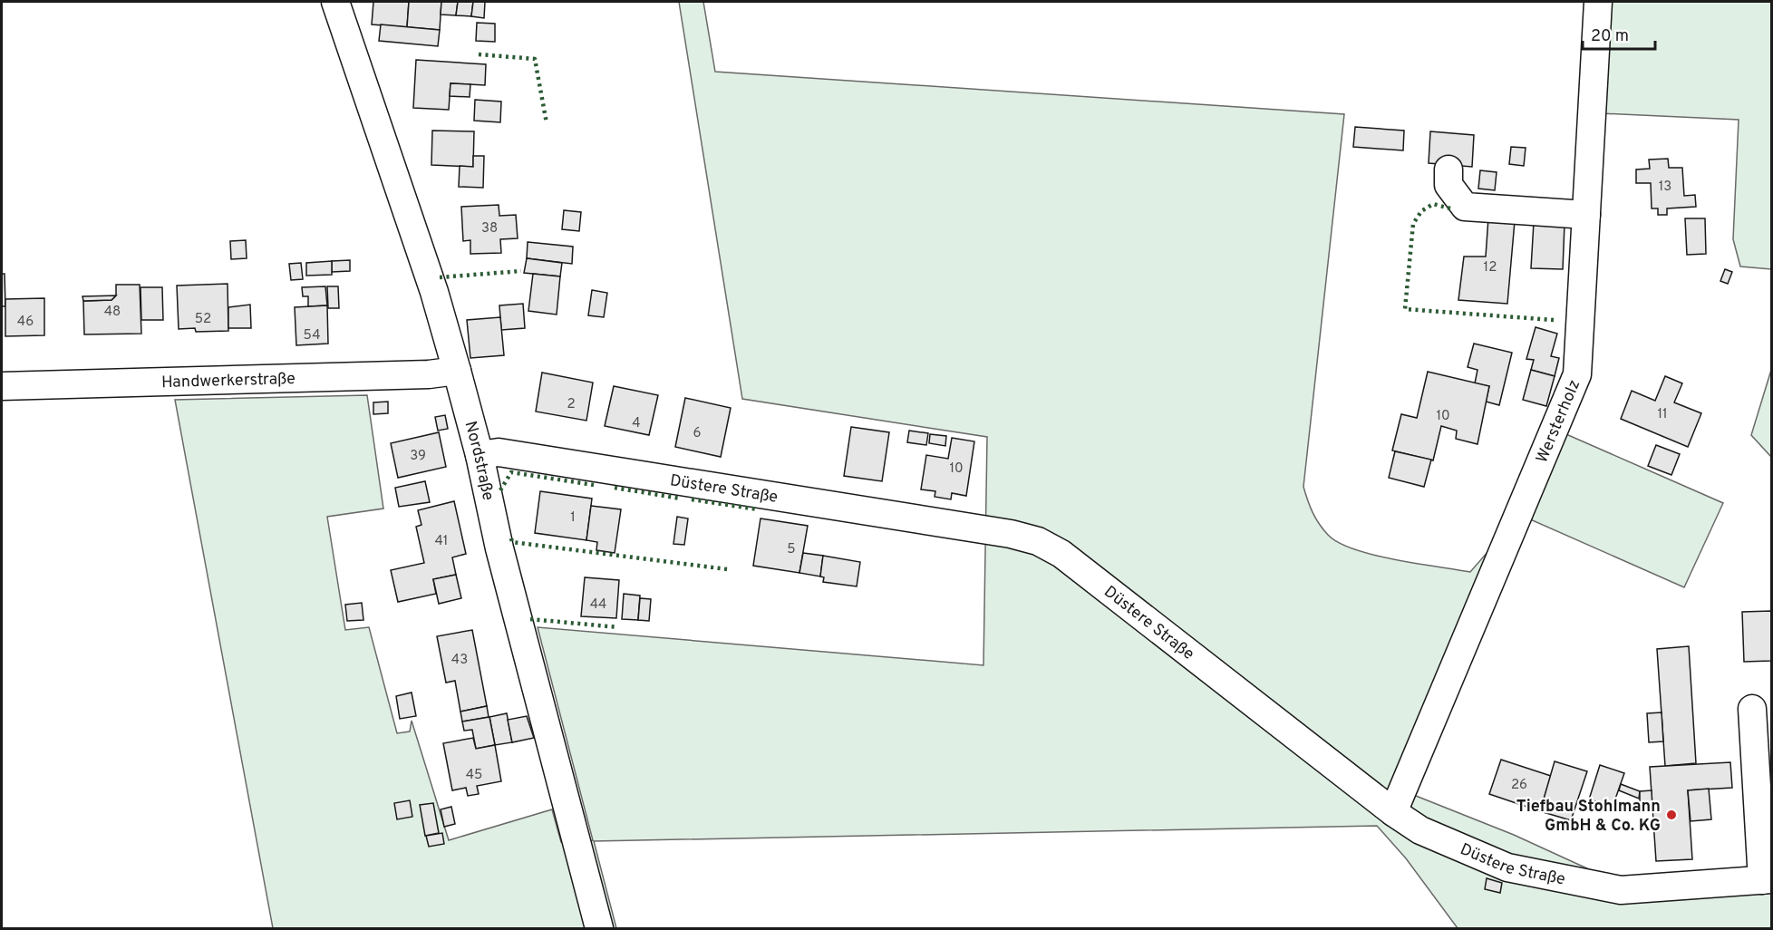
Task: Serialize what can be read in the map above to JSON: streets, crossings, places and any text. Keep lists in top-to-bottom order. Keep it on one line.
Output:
{"streets":{"street":["Handwerkerstraße","Wersterholz","Nordstraße","Düstere Straße"]},"crossings":[["Handwerkerstraße","Nordstraße"],["Wersterholz","Düstere Straße"],["Nordstraße","Düstere Straße"]],"places":["Tiefbau Stohlmann GmbH & Co. KG"],"house_numbers":["13","38","12","48","52","46","54","2","11","10","4","6","39","10","1","41","5","44","43","45","26"],"scale_bar":"20 m"}
